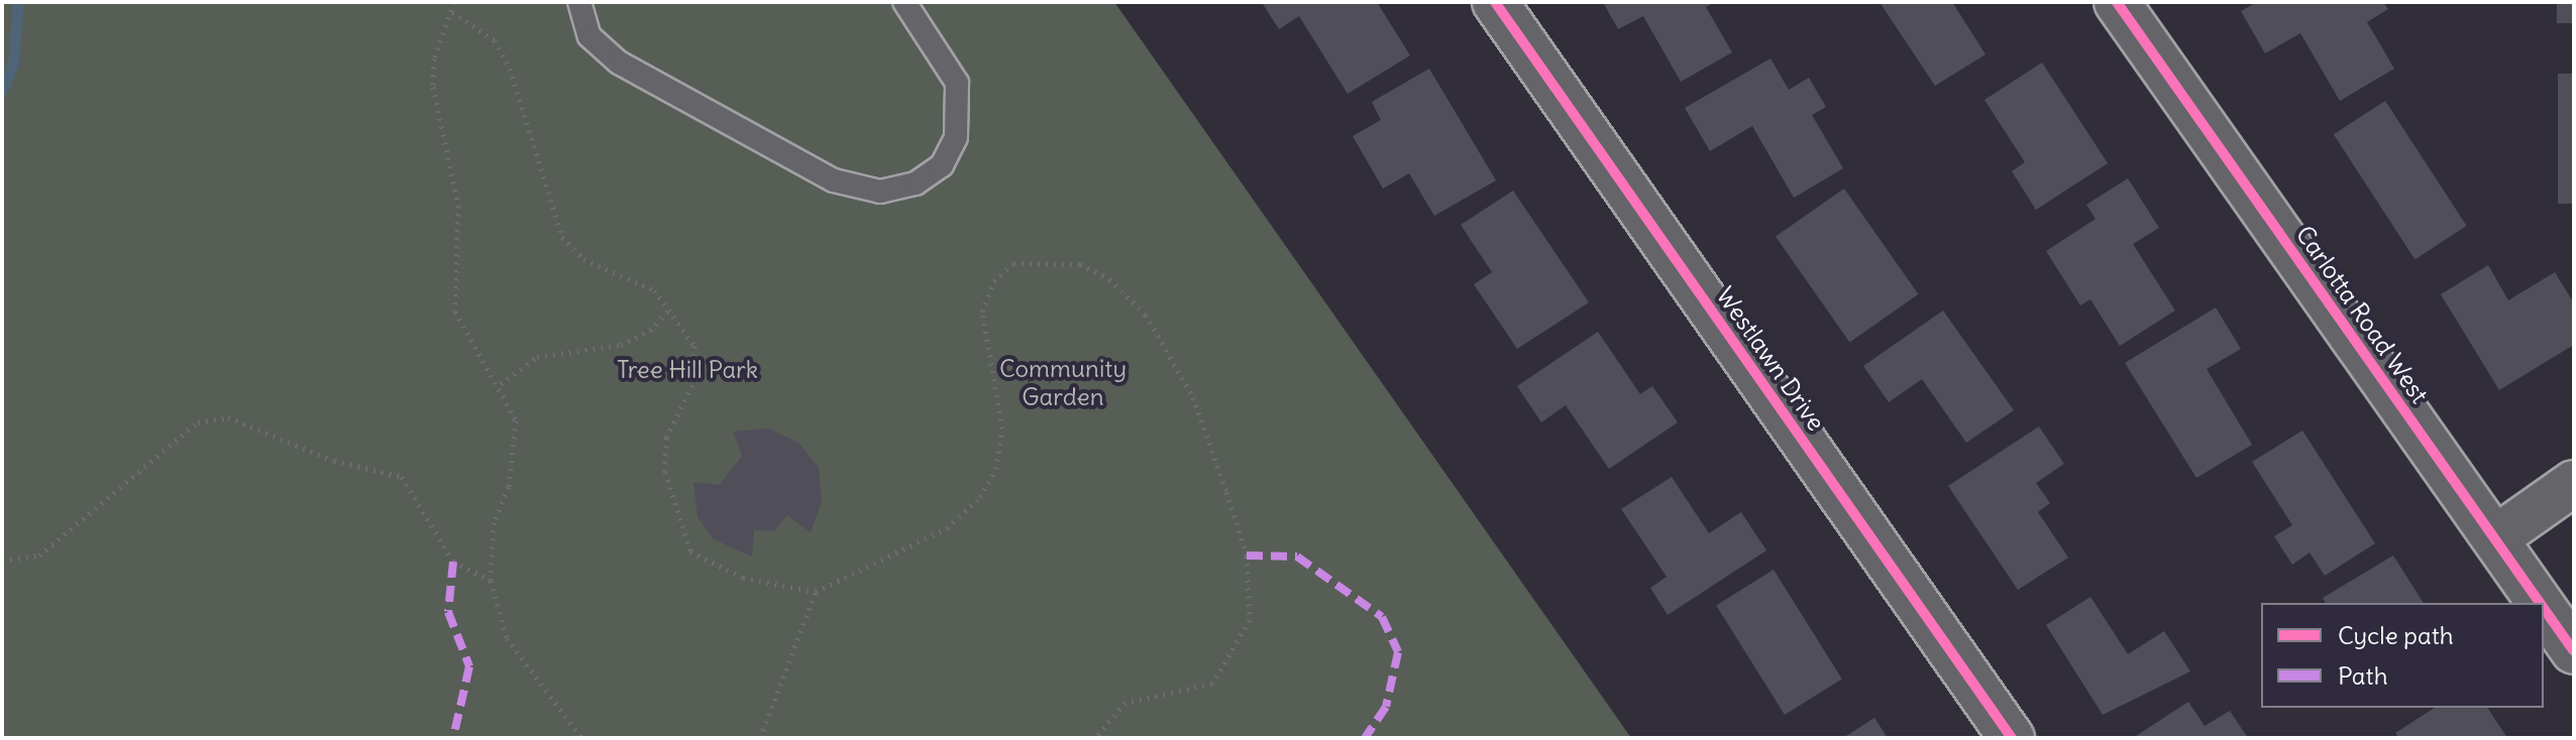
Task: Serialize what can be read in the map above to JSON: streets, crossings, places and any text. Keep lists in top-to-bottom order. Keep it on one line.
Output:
{"streets":{"street":["Carlotta Road West","Westlawn Drive"]},"parks":["Community Garden","Tree Hill Park"],"legend":["Cycle path","Path"]}
